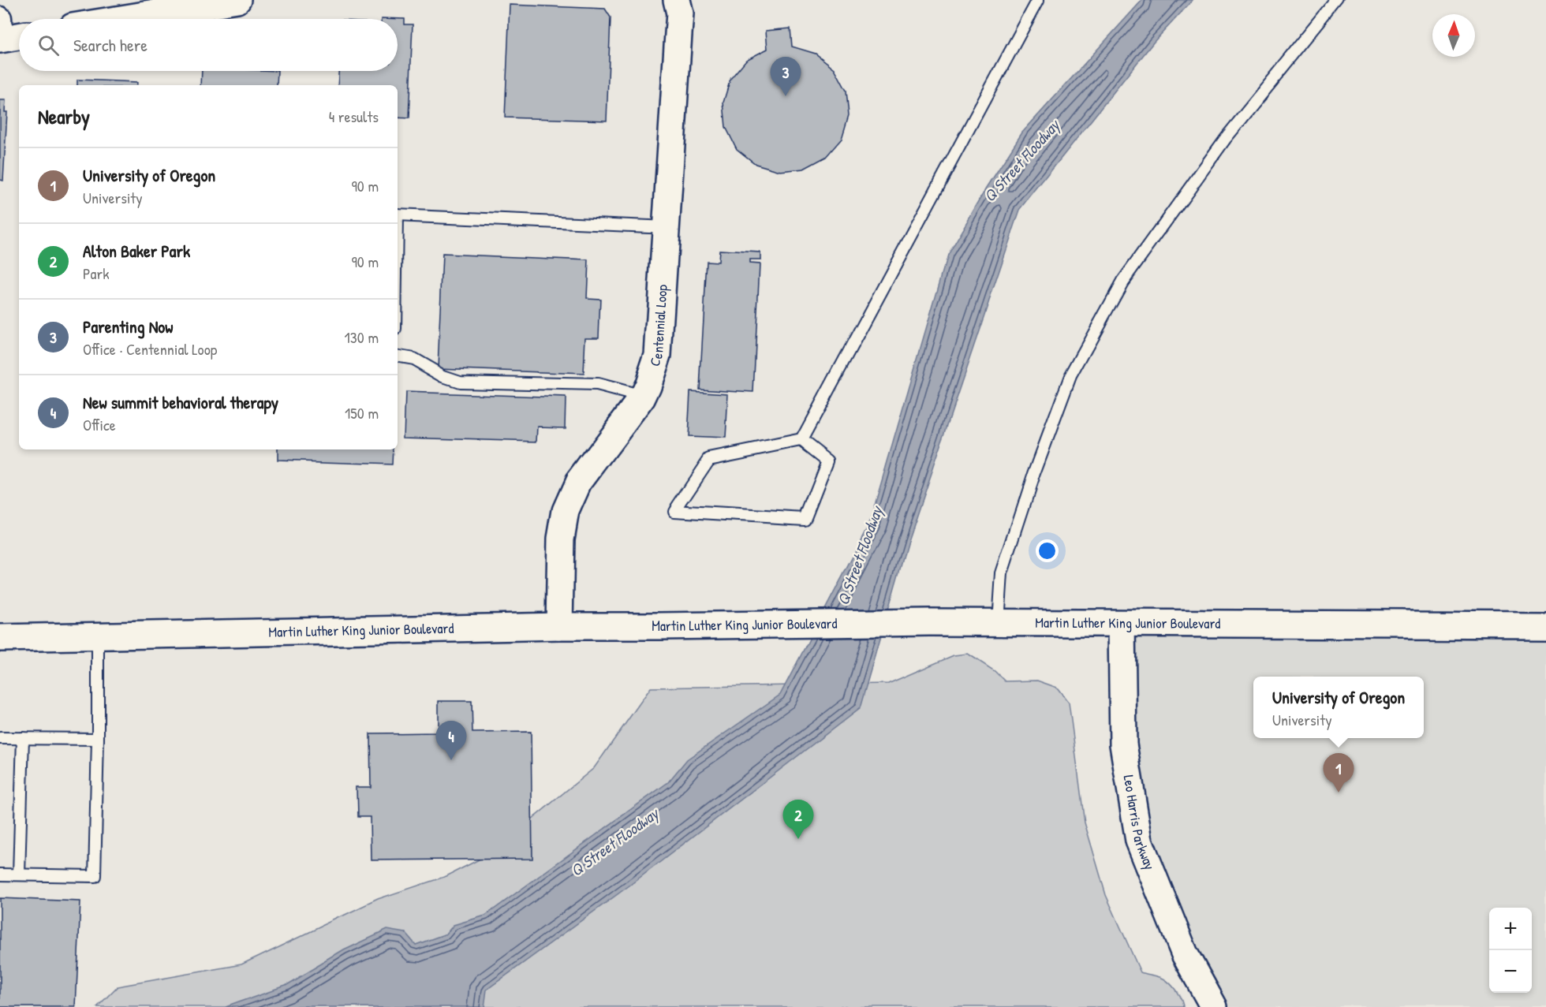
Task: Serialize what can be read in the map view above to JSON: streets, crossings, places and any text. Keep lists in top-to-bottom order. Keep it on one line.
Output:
{"streets":{"main road":["Centennial Loop","Martin Luther King Junior Boulevard","Leo Harris Parkway"]},"crossings":[["Centennial Loop","Martin Luther King Junior Boulevard"],["Martin Luther King Junior Boulevard","Leo Harris Parkway"]],"water":["Q Street Floodway"],"north":"top","page":{"search":"Search here","pins":["3","4","1","2"],"heading":["Nearby","4 results"],"list":[{"mark":"1","name":"University of Oregon","note":"University","value":"90 m"},{"mark":"2","name":"Alton Baker Park","note":"Park","value":"90 m"},{"mark":"3","name":"Parenting Now","note":"Office · Centennial Loop","value":"130 m"},{"mark":"4","name":"New summit behavioral therapy","note":"Office","value":"150 m"}],"popup":["University of Oregon","University"],"map_buttons":["+","−"]}}
